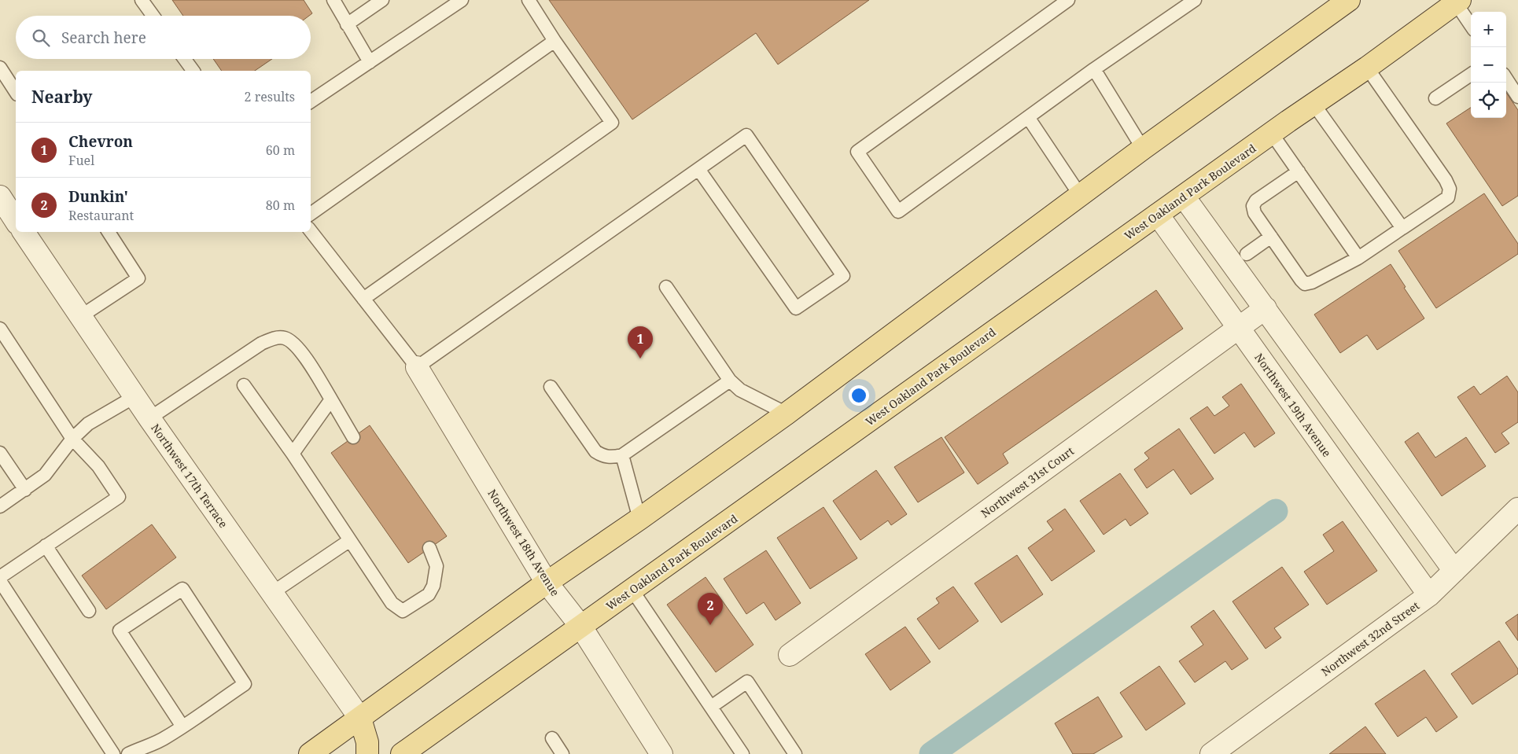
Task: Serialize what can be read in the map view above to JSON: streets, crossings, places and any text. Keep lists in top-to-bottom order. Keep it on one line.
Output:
{"streets":{"main road":["West Oakland Park Boulevard"],"street":["Northwest 19th Avenue","Northwest 17th Terrace","Northwest 31st Court","Northwest 18th Avenue","Northwest 32nd Street"]},"crossings":[["West Oakland Park Boulevard","Northwest 19th Avenue"],["West Oakland Park Boulevard","Northwest 18th Avenue"],["Northwest 19th Avenue","Northwest 31st Court"],["Northwest 19th Avenue","Northwest 32nd Street"]],"page":{"map_buttons":["+","−"],"search":"Search here","heading":["Nearby","2 results"],"list":[{"mark":"1","name":"Chevron","note":"Fuel","value":"60 m"},{"mark":"2","name":"Dunkin'","note":"Restaurant","value":"80 m"}],"pins":["1","2"]}}
